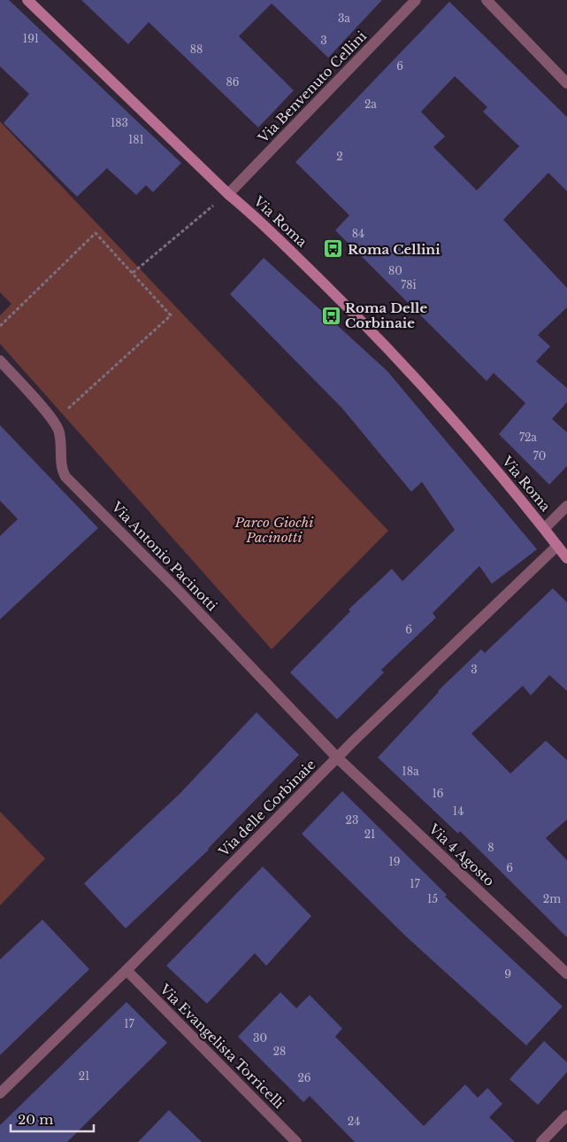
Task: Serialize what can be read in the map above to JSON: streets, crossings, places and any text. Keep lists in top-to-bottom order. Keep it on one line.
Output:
{"streets":{"main road":["Via Roma"],"street":["Via Benvenuto Cellini","Via Antonio Pacinotti","Via delle Corbinaie","Via 4 Agosto","Via Evangelista Torricelli"]},"crossings":[["Via Benvenuto Cellini","Via Roma"],["Via Roma","Via delle Corbinaie"],["Via Antonio Pacinotti","Via delle Corbinaie"],["Via Antonio Pacinotti","Via 4 Agosto"],["Via delle Corbinaie","Via 4 Agosto"],["Via delle Corbinaie","Via Evangelista Torricelli"]],"parks":["Parco Giochi Pacinotti"],"places":{"bus stop":["Roma Cellini","Roma Delle Corbinaie"]},"house_numbers":["3a","191","3","88","6","86","2a","183","181","2","84","80","78i","72a","70","6","3","18a","16","14","23","21","8","19","6","17","15","2m","9","17","30","28","21","26","24"],"scale_bar":"20 m"}
